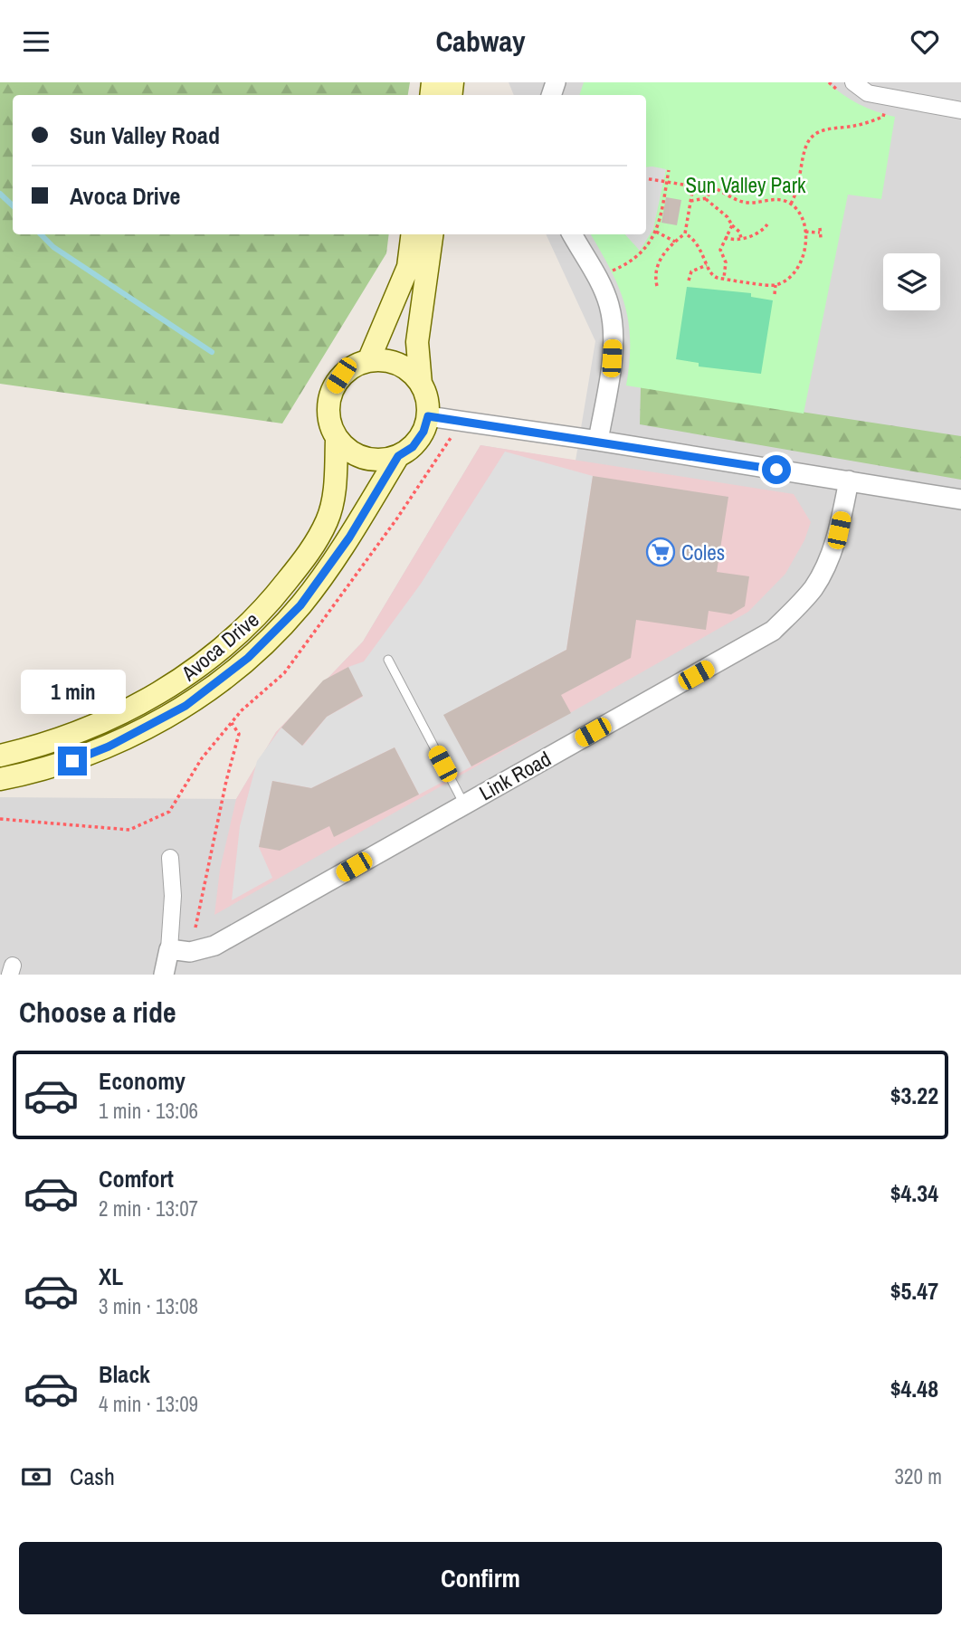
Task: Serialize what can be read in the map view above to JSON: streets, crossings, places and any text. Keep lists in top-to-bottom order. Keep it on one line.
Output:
{"streets":{"main road":["Avoca Drive"],"street":["Link Road"]},"parks":["Sun Valley Park"],"places":{"supermarket":["Coles"]},"page":{"header":"Cabway","banner":["Sun Valley Road","Avoca Drive"],"bubble":"1 min","heading":"Choose a ride","list":[{"name":"Economy","note":"1 min · 13:06","value":"$3.22"},{"name":"Comfort","note":"2 min · 13:07","value":"$4.34"},{"name":"XL","note":"3 min · 13:08","value":"$5.47"},{"name":"Black","note":"4 min · 13:09","value":"$4.48"}],"pay":["Cash","320 m"],"buttons":"Confirm"}}
